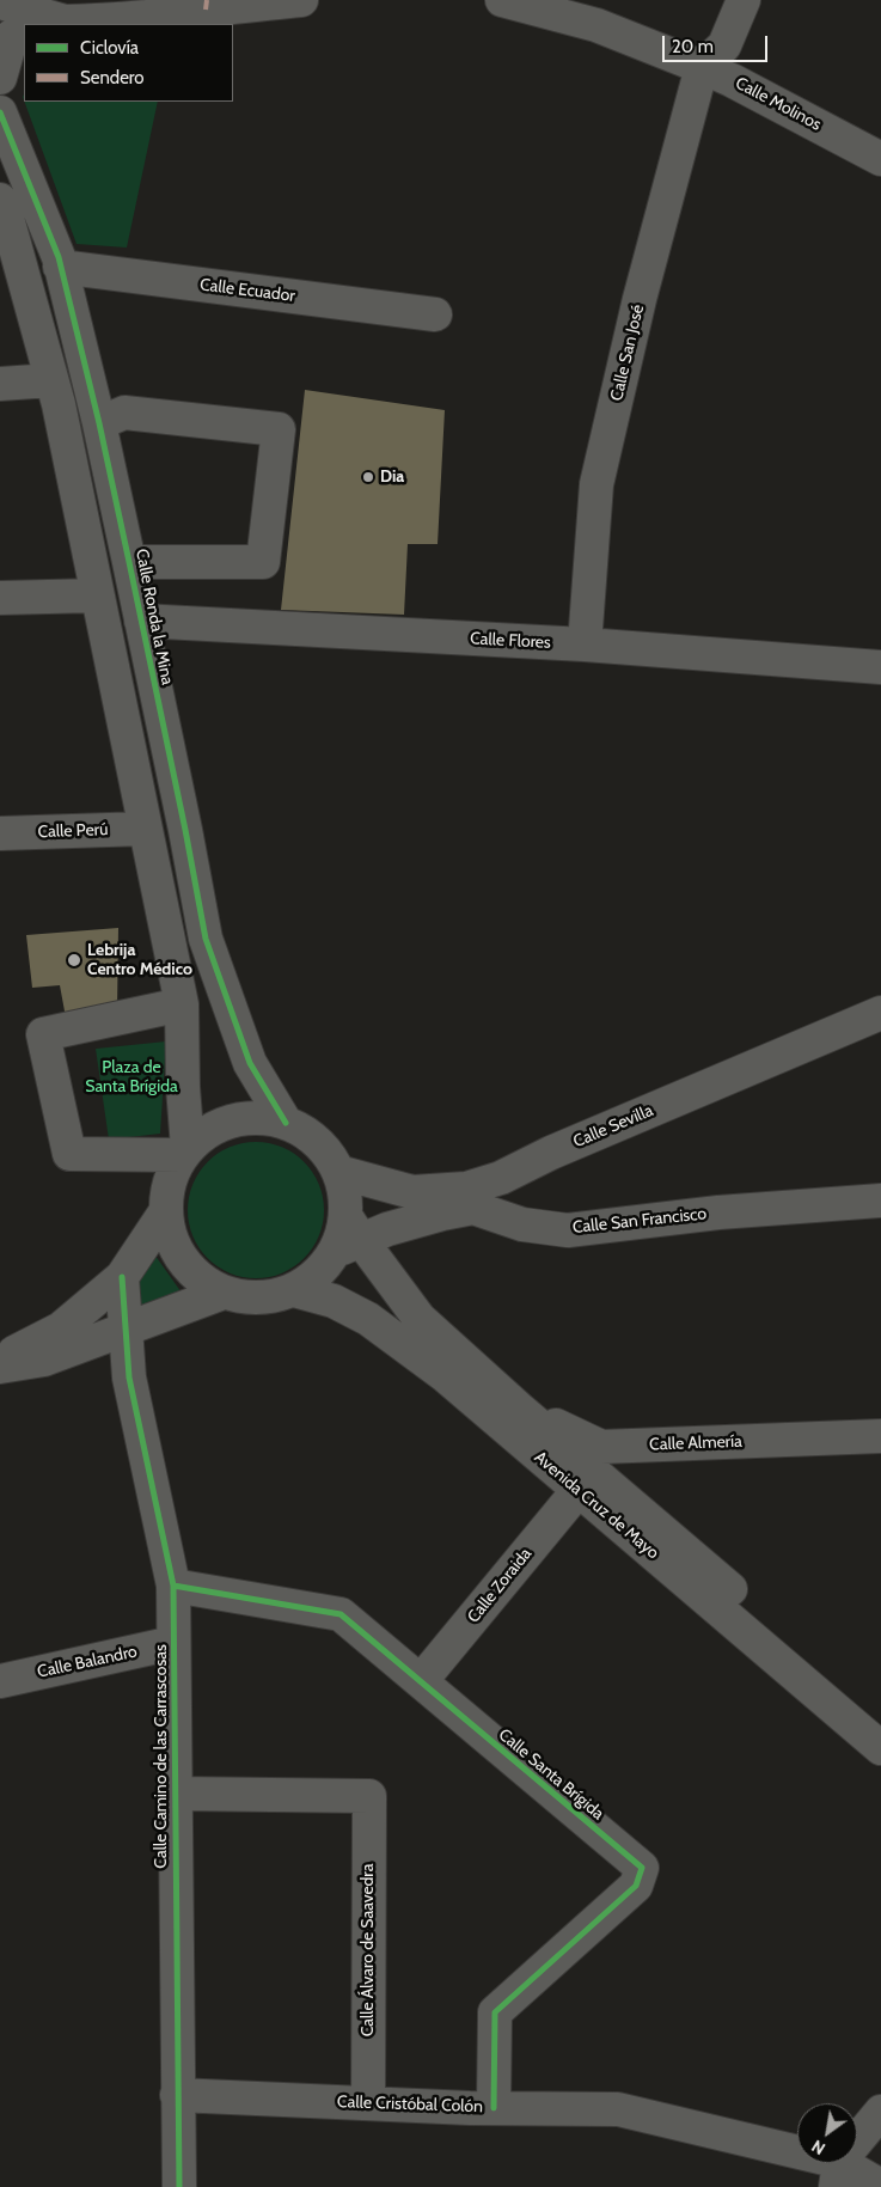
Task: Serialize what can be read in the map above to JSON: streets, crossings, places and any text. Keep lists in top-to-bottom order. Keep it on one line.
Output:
{"streets":{"street":["Calle Molinos","Calle Ecuador","Calle San José","Calle Ronda la Mina","Calle Flores","Calle Perú","Calle Sevilla","Calle San Francisco","Calle Almería","Avenida Cruz de Mayo","Calle Zoraida","Calle Balandro","Calle Camino de las Carrascosas","Calle Santa Brígida","Calle Álvaro de Saavedra","Calle Cristóbal Colón"]},"crossings":[["Calle Molinos","Calle San José"],["Calle Ecuador","Calle Ronda la Mina"],["Calle San José","Calle Flores"],["Calle Ronda la Mina","Calle Flores"],["Calle Ronda la Mina","Calle Sevilla"],["Calle Ronda la Mina","Calle San Francisco"],["Calle Ronda la Mina","Avenida Cruz de Mayo"],["Calle Sevilla","Calle San Francisco"],["Calle Sevilla","Avenida Cruz de Mayo"],["Calle San Francisco","Avenida Cruz de Mayo"],["Calle Almería","Avenida Cruz de Mayo"],["Avenida Cruz de Mayo","Calle Zoraida"],["Calle Zoraida","Calle Santa Brígida"],["Calle Balandro","Calle Camino de las Carrascosas"],["Calle Camino de las Carrascosas","Calle Santa Brígida"],["Calle Camino de las Carrascosas","Calle Álvaro de Saavedra"],["Calle Camino de las Carrascosas","Calle Cristóbal Colón"],["Calle Santa Brígida","Calle Cristóbal Colón"],["Calle Álvaro de Saavedra","Calle Cristóbal Colón"]],"parks":["Plaza de Santa Brígida"],"places":["Dia","Lebrija Centro Médico"],"legend":["Ciclovía","Sendero"],"scale_bar":"20 m","north":"bottom left"}
